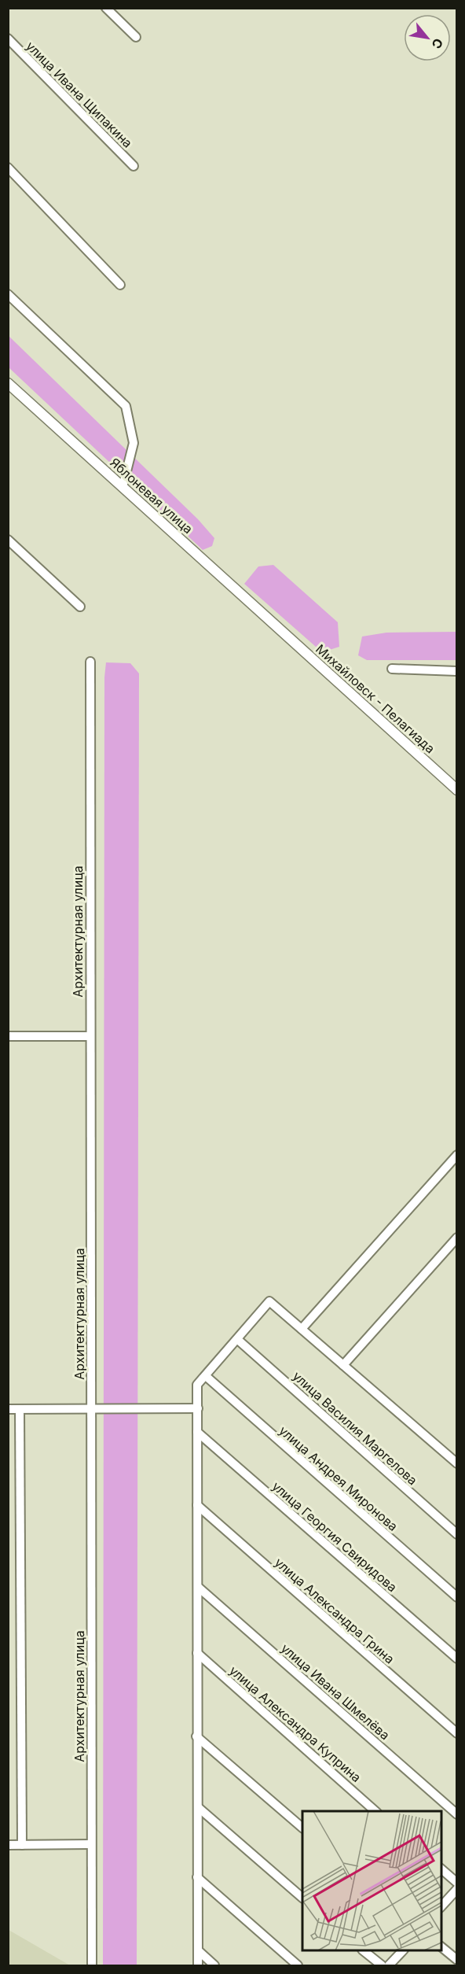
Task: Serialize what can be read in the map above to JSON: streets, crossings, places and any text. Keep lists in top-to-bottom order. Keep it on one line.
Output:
{"streets":{"street":["улица Ивана Щипакина","Яблоневая улица","Михайловск - Пелагиада","Архитектурная улица","улица Василия Маргелова","улица Андрея Миронова","улица Георгия Свиридова","улица Александра Грина","улица Ивана Шмелёва","улица Александра Куприна"]},"crossings":[["Яблоневая улица","Михайловск - Пелагиада"]],"north":"bottom right"}
